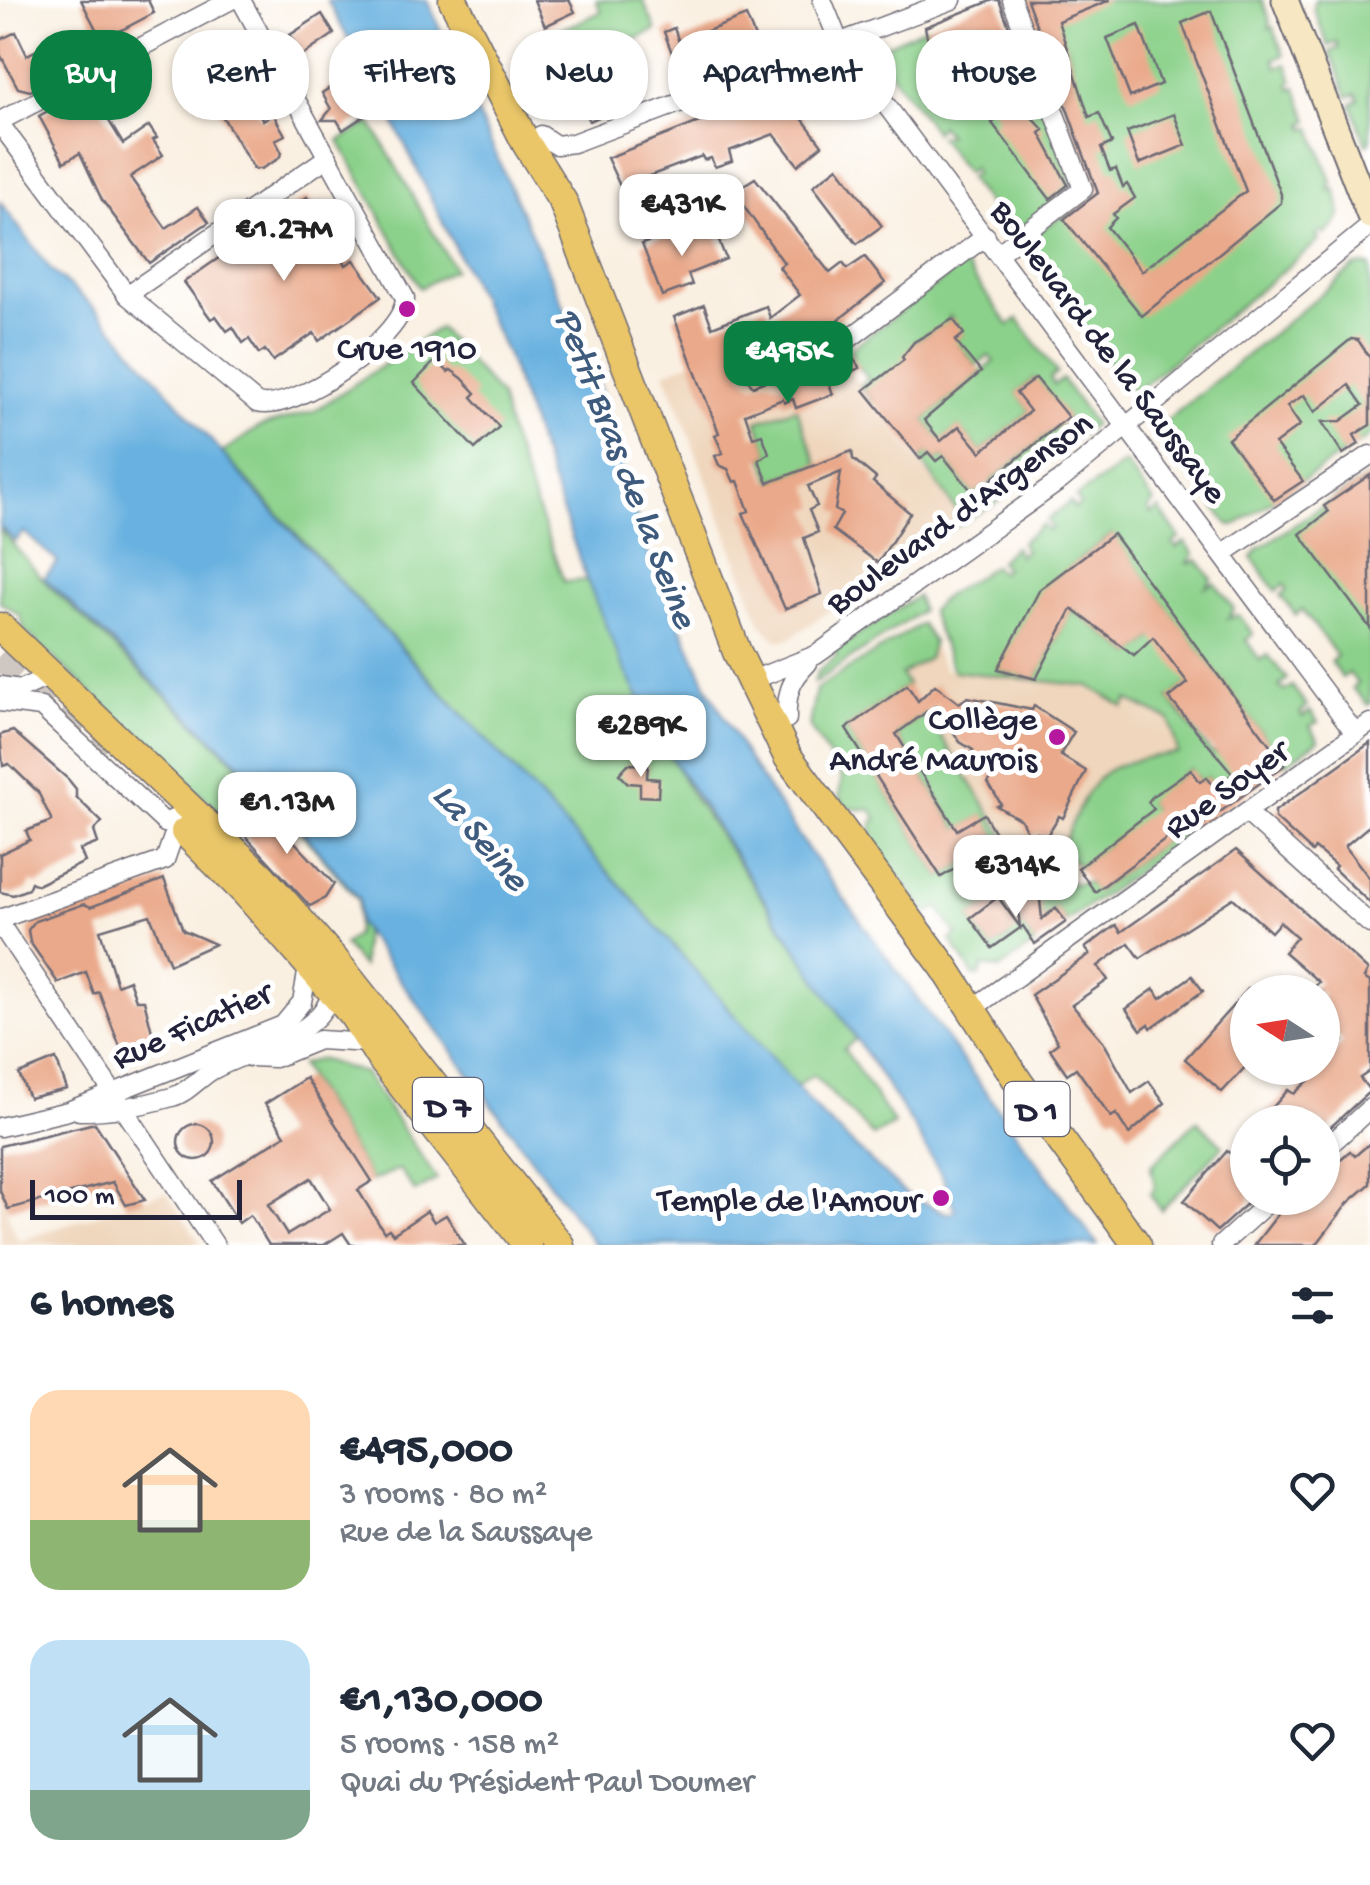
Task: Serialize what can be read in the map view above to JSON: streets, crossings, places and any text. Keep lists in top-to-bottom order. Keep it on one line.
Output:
{"streets":{"main road":["D 7","D 1"],"street":["Boulevard de la Saussaye","Boulevard d'Argenson","Rue Soyer","Rue Ficatier"]},"crossings":[["Boulevard de la Saussaye","Boulevard d'Argenson"],["Boulevard de la Saussaye","Rue Soyer"],["Boulevard d'Argenson","D 1"],["Rue Soyer","D 1"],["Rue Ficatier","D 7"]],"water":["Petit Bras de la Seine","La Seine"],"places":["Crue 1910","Collège André Maurois","Temple de l'Amour"],"scale_bar":"100 m","north":"left","page":{"chip":["Buy","Rent","Filters","New","Apartment","House"],"price":["€431K","€1.27M","€495K","€289K","€1.13M","€314K"],"scale":"100 m","heading":"6 homes","list":[{"name":"€495,000","note":"3 rooms · 80 m² · Rue de la Saussaye"},{"name":"€1,130,000","note":"5 rooms · 158 m² · Quai du Président Paul Doumer"}]}}
